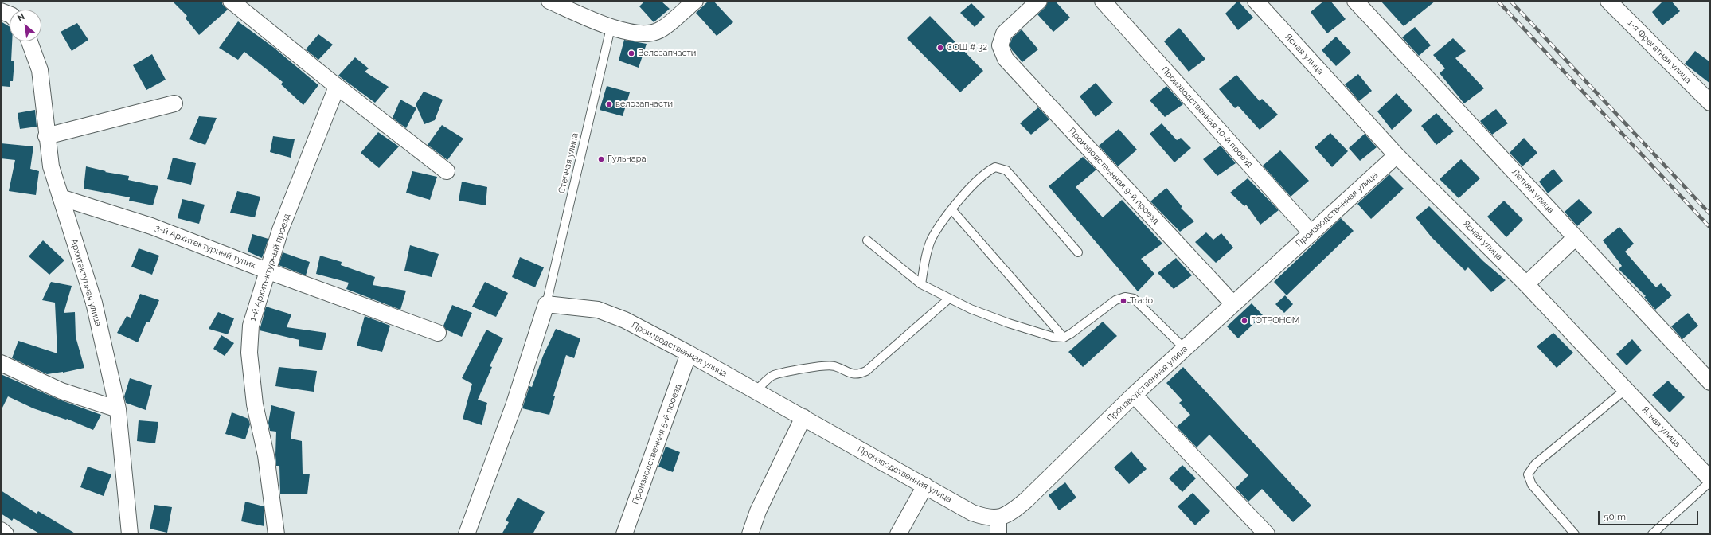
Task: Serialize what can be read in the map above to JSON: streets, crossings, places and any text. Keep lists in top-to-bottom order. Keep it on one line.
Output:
{"streets":{"street":["1-я Фрегатная улица","Ясная улица","Производственная 10-й проезд","Производственная 9-й проезд","Летняя улица","Производственная улица","3-й Архитектурный тупик","1-й Архитектурный проезд","Архитектурная улица","Производственная 5-й проезд"],"lane":["Степная улица"]},"crossings":[["Ясная улица","Производственная улица"],["Производственная 10-й проезд","Производственная улица"],["Степная улица","Производственная улица"],["Производственная 9-й проезд","Производственная улица"],["Производственная улица","Производственная 5-й проезд"],["3-й Архитектурный тупик","1-й Архитектурный проезд"],["3-й Архитектурный тупик","Архитектурная улица"]],"places":["СОШ # 32","Велозапчасти","велозапчасти","Гульнара","Trado","ГОТРОНОМ"],"scale_bar":"50 m","north":"top left"}
